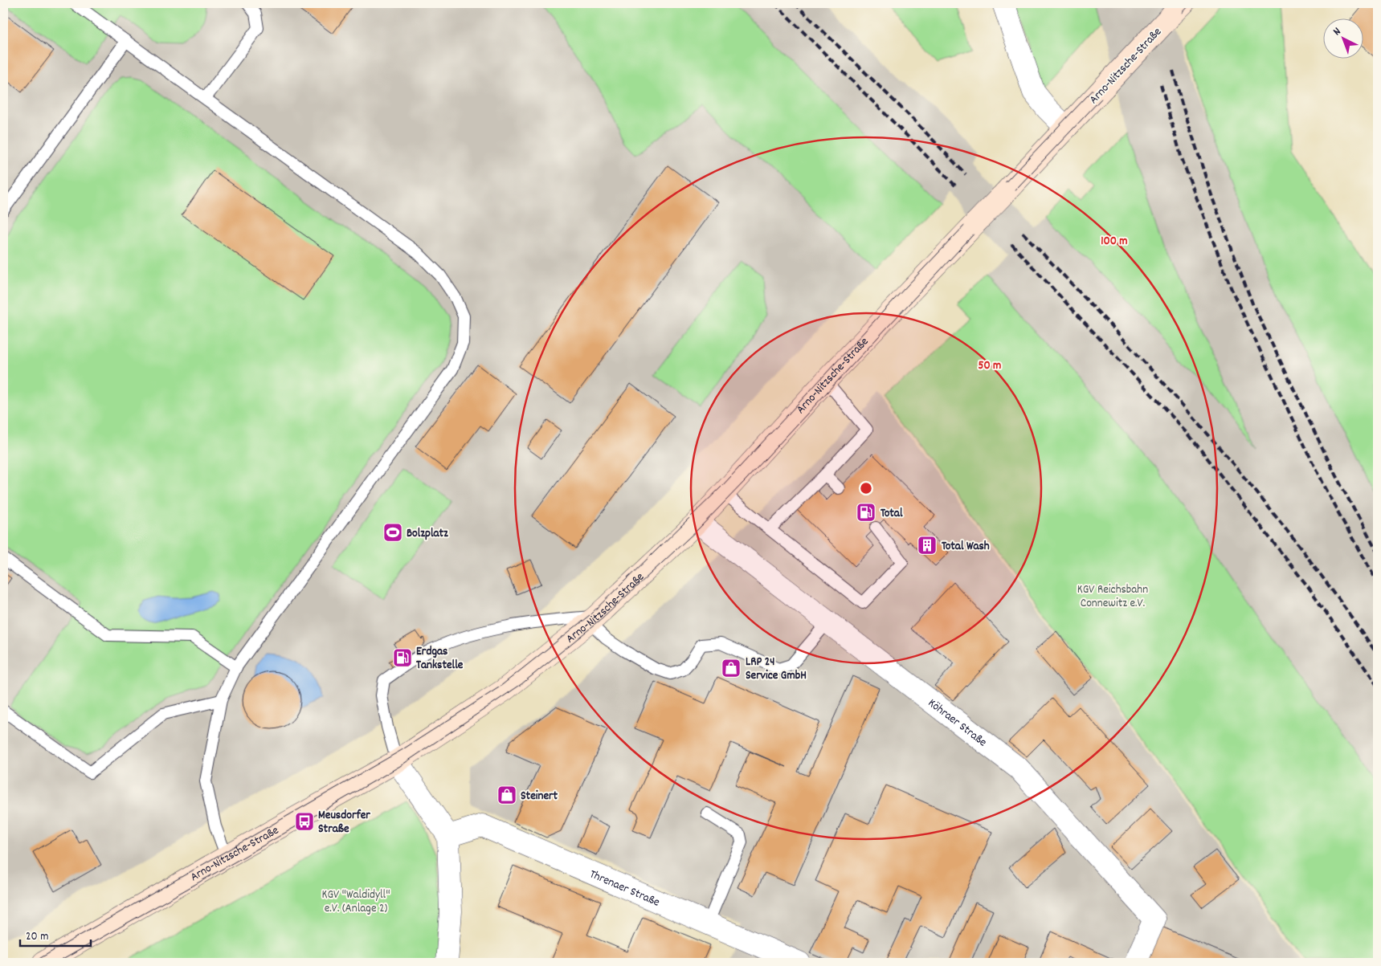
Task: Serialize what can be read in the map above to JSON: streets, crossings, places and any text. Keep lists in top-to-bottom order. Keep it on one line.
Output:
{"streets":{"main road":["Arno-Nitzsche-Straße"],"street":["Köhraer Straße","Threnaer Straße"]},"crossings":[["Arno-Nitzsche-Straße","Köhraer Straße"]],"parks":["KGV Reichsbahn Connewitz e.V.","KGV \"Waldidyll\" e.V. (Anlage 2)"],"places":{"fuel station":["Total","Erdgas Tankstelle"],"sports":["Bolzplatz"],"building":["Total Wash"],"shop":["LRP 24 Service GmbH","Steinert"],"bus stop":["Meusdorfer Straße"]},"scale_bar":"20 m","north":"top left","rings":["100 m","50 m"]}
